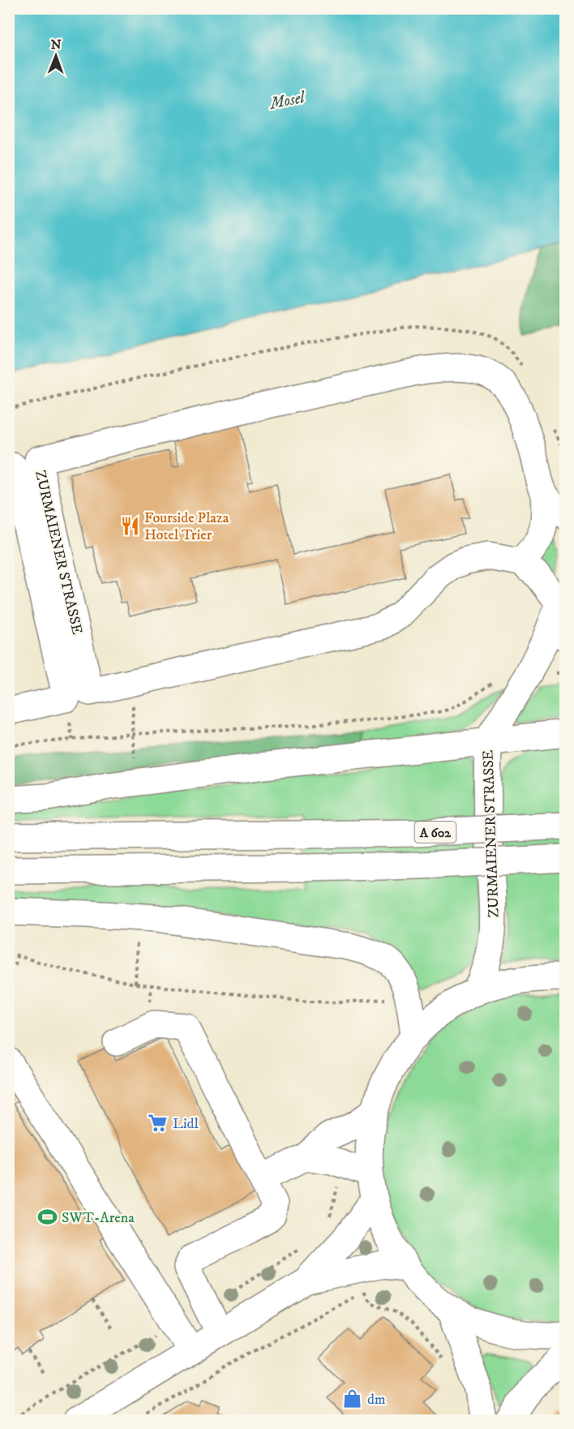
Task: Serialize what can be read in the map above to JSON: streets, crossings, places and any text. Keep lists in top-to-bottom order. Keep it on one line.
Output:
{"streets":{"main road":["ZURMAIENER STRASSE","A 602"]},"water":["Mosel"],"places":{"restaurant":["Fourside Plaza Hotel Trier"],"supermarket":["Lidl"],"sports":["SWT-Arena"],"shop":["dm"]},"north":"top"}
